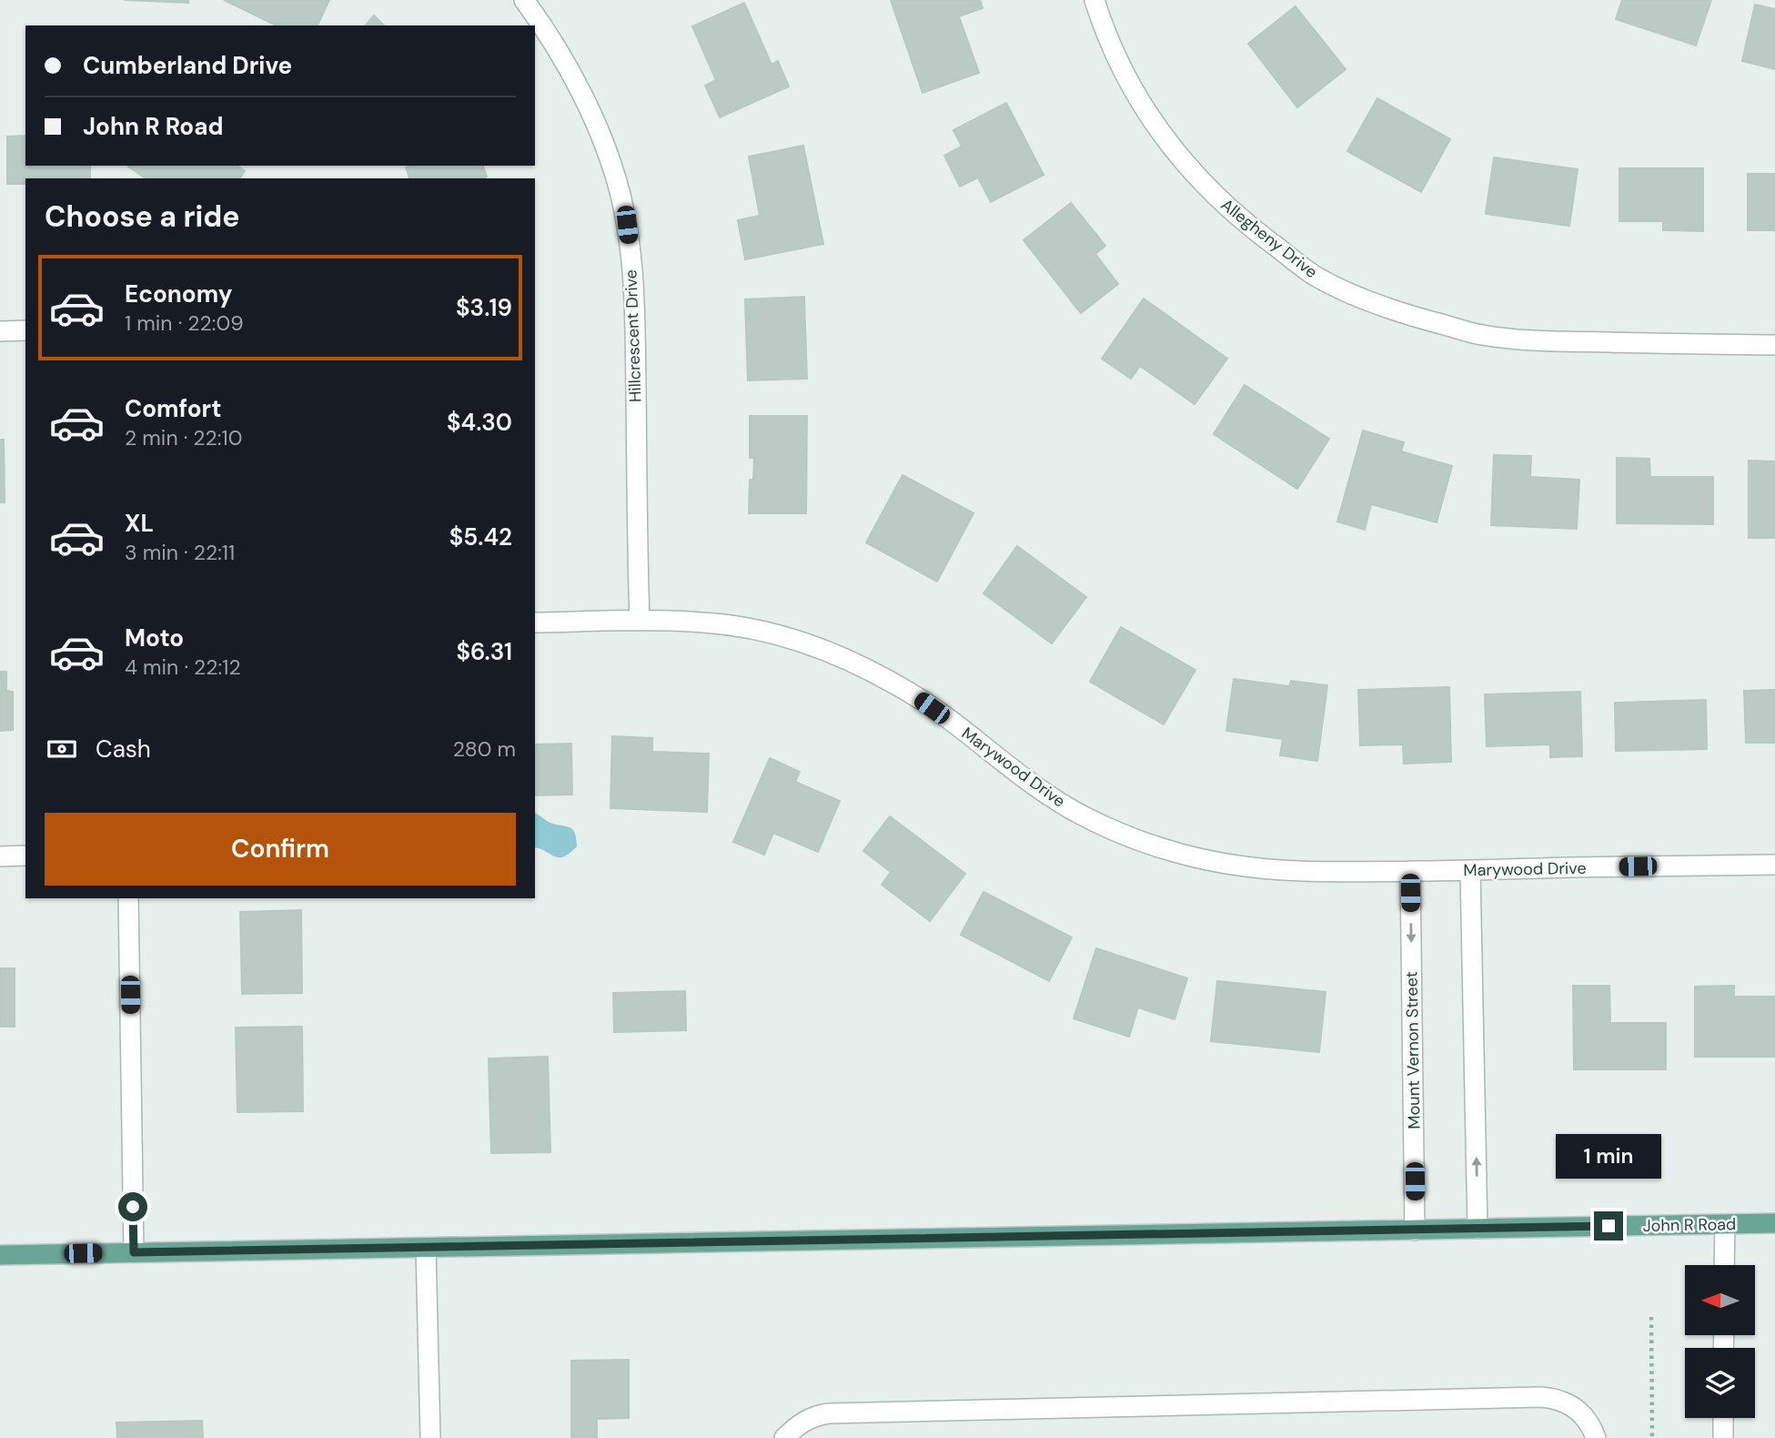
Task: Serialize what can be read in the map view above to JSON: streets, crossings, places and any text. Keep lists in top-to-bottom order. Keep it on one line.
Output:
{"streets":{"main road":["John R Road"],"street":["Allegheny Drive","Hillcrescent Drive","Marywood Drive","Mount Vernon Street"]},"crossings":[["Hillcrescent Drive","Marywood Drive"],["Marywood Drive","Mount Vernon Street"],["Mount Vernon Street","John R Road"]],"north":"left","page":{"banner":["Cumberland Drive","John R Road"],"heading":"Choose a ride","list":[{"name":"Economy","note":"1 min · 22:09","value":"$3.19"},{"name":"Comfort","note":"2 min · 22:10","value":"$4.30"},{"name":"XL","note":"3 min · 22:11","value":"$5.42"},{"name":"Moto","note":"4 min · 22:12","value":"$6.31"}],"pay":["Cash","280 m"],"buttons":"Confirm","bubble":"1 min"}}
